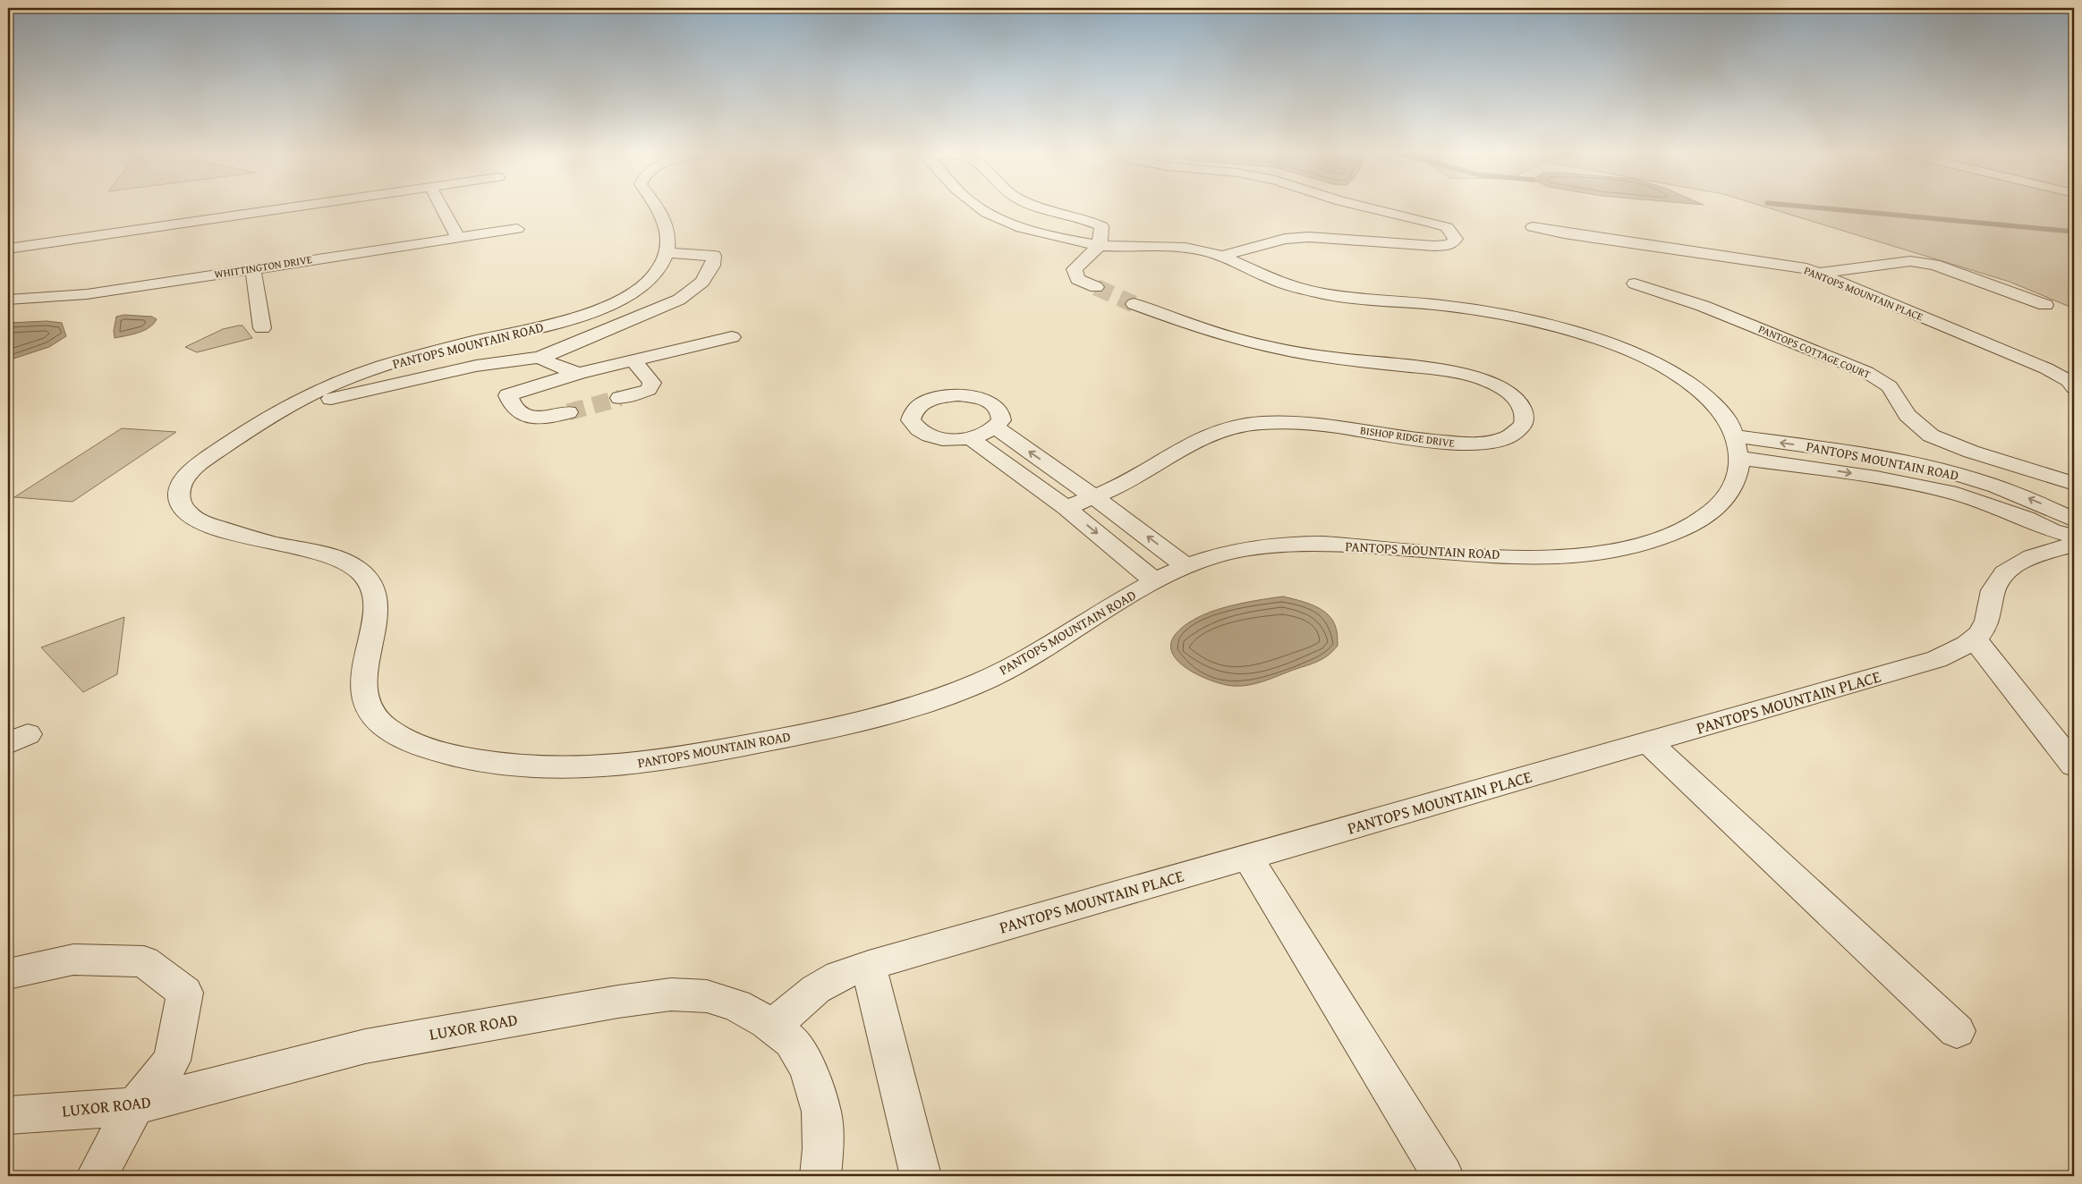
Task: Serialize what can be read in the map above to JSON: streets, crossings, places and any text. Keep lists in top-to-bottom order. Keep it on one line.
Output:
{"streets":{"street":["WHITTINGTON DRIVE","PANTOPS MOUNTAIN PLACE","PANTOPS MOUNTAIN ROAD","PANTOPS COTTAGE COURT","BISHOP RIDGE DRIVE","LUXOR ROAD"]},"crossings":[["PANTOPS MOUNTAIN PLACE","LUXOR ROAD"]]}
